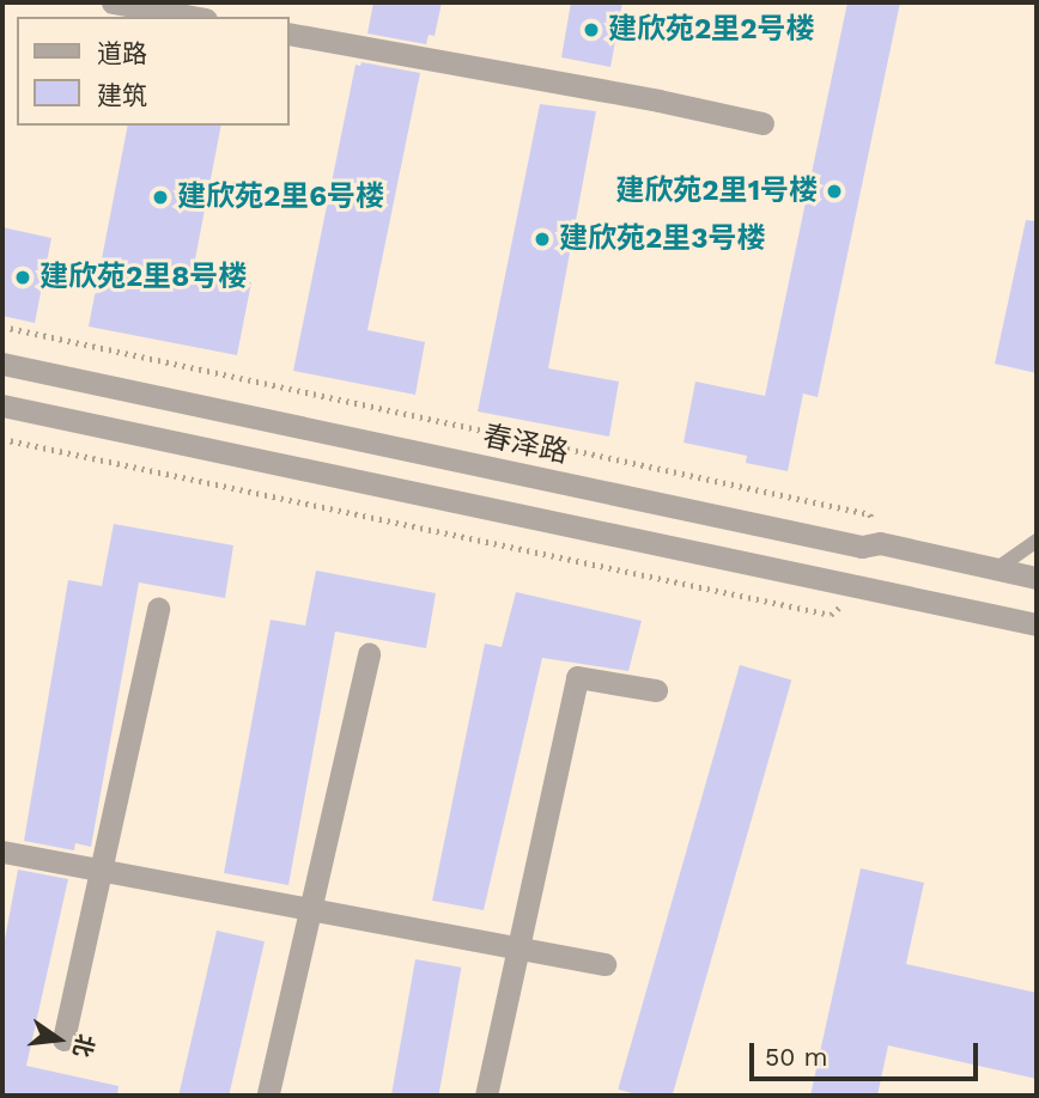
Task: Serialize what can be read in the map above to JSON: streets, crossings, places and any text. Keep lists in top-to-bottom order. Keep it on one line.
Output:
{"streets":{"street":["春泽路"]},"places":["建欣苑2里2号楼","建欣苑2里1号楼","建欣苑2里6号楼","建欣苑2里3号楼","建欣苑2里8号楼"],"legend":["道路","建筑"],"scale_bar":"50 m","north":"right"}
